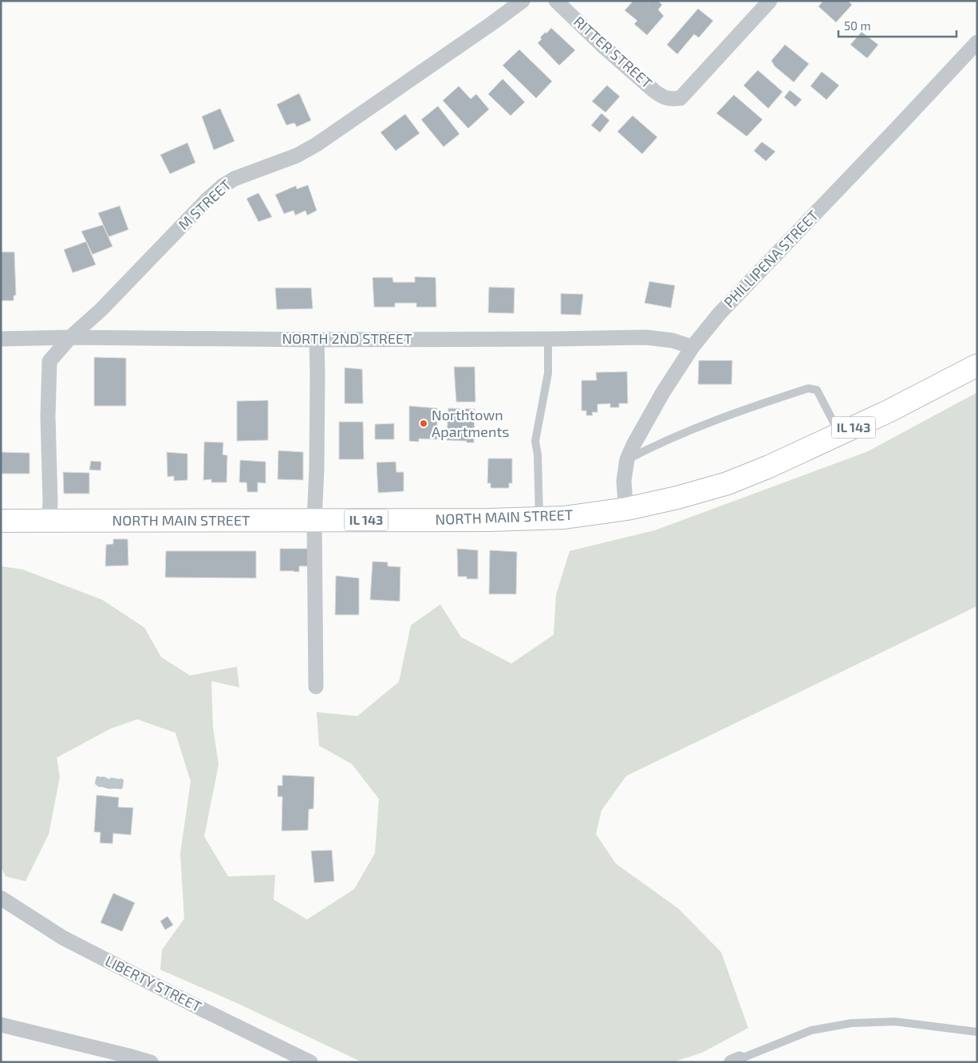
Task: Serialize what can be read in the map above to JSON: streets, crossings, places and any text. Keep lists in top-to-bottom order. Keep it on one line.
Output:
{"streets":{"main road":["IL 143","NORTH MAIN STREET"],"street":["RITTER STREET","M STREET","PHILLIPENA STREET","NORTH 2ND STREET","LIBERTY STREET"]},"crossings":[["M STREET","NORTH 2ND STREET"],["M STREET","NORTH MAIN STREET"],["PHILLIPENA STREET","NORTH 2ND STREET"],["PHILLIPENA STREET","NORTH MAIN STREET"]],"places":["Northtown Apartments"],"scale_bar":"50 m"}
